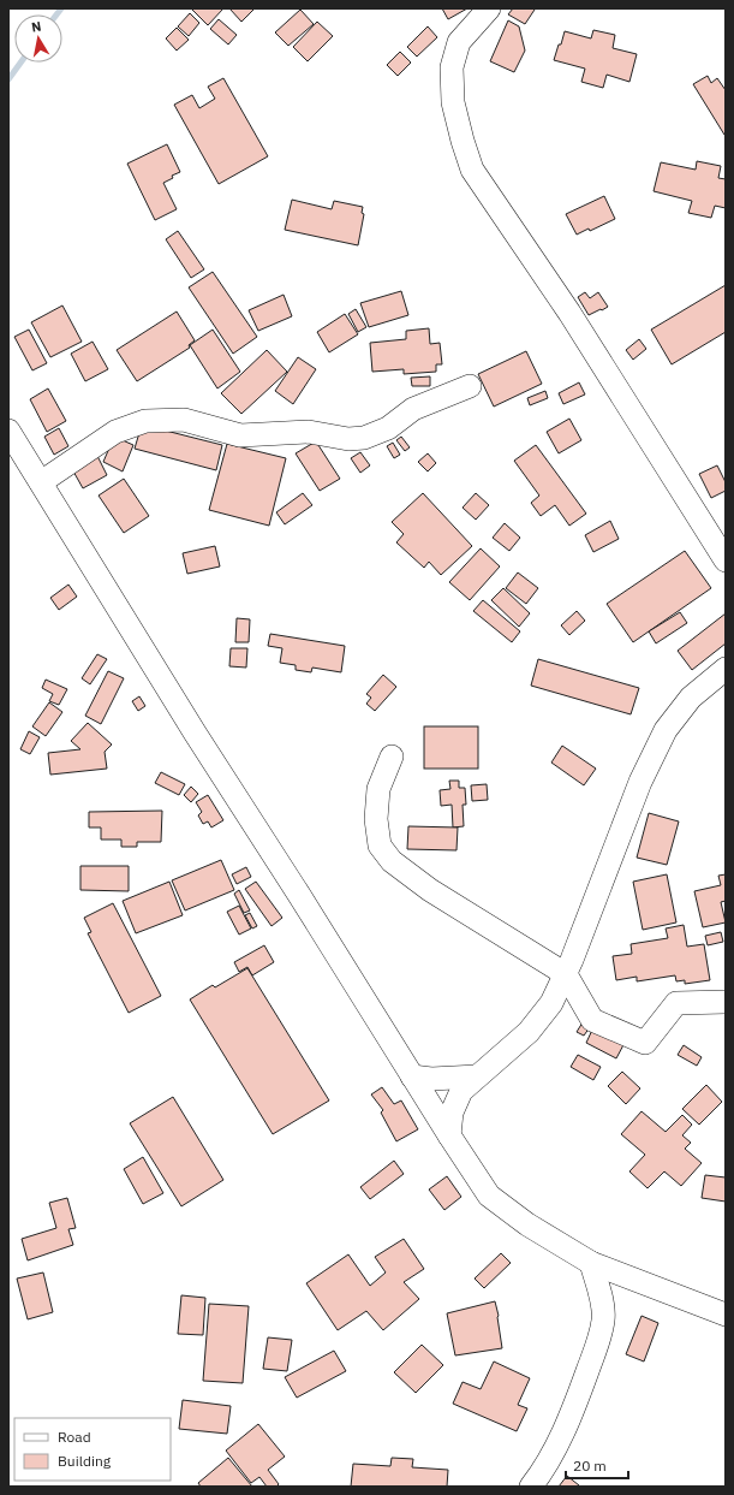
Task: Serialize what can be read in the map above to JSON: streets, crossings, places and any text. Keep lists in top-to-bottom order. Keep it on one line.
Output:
{"legend":["Road","Building"],"scale_bar":"20 m","north":"top"}
